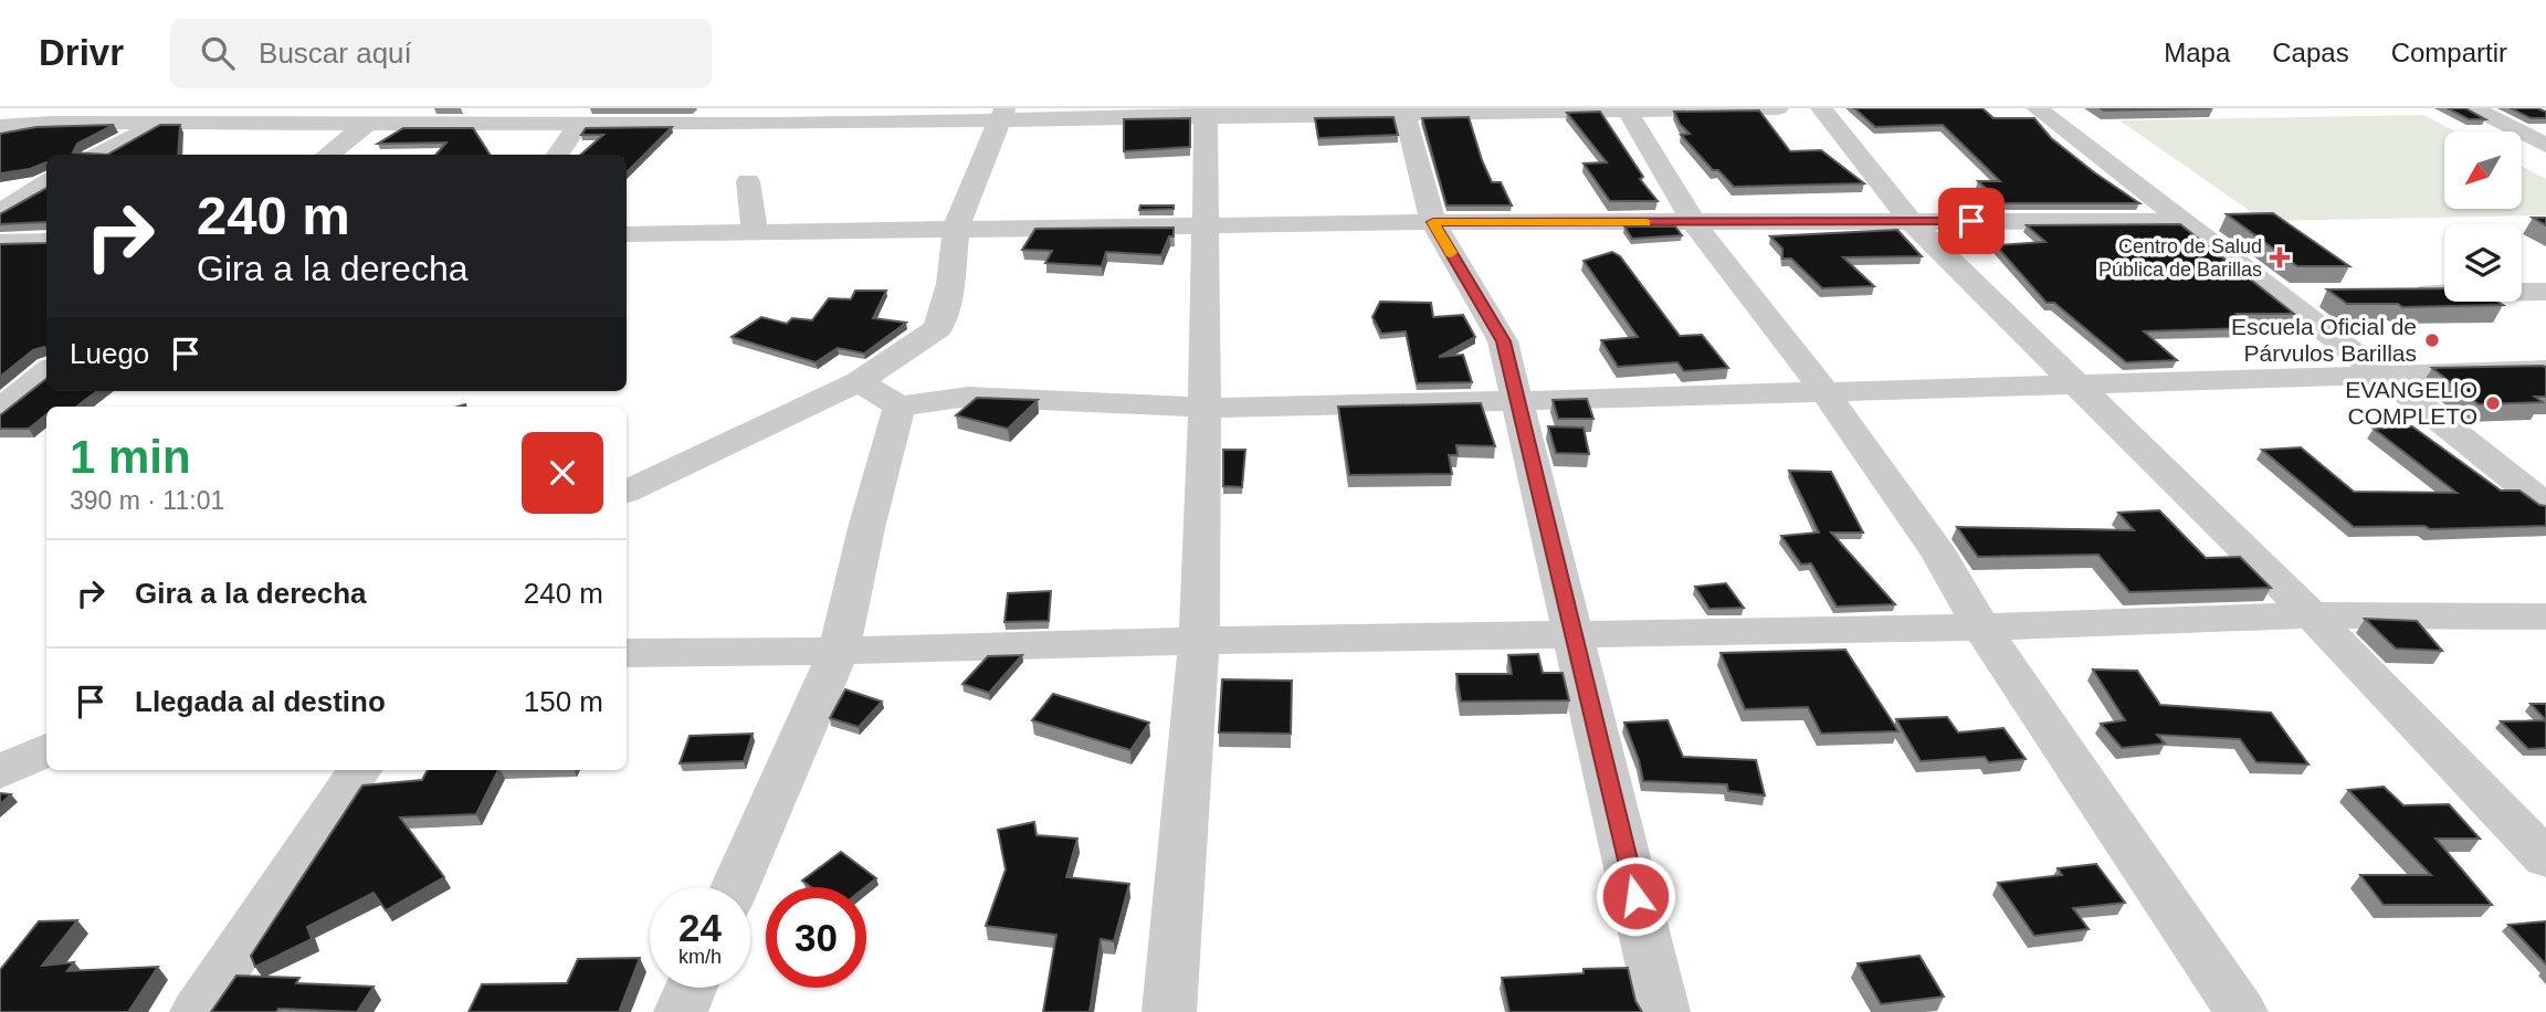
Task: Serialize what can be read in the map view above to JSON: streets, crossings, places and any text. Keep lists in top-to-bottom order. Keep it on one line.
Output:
{"places":{"health":["Centro de Salud Pública de Barillas"],"other":["Escuela Oficial de Párvulos Barillas","EVANGELIO COMPLETO"]},"north":"bottom left","page":{"header":"Drivr","search":"Buscar aquí","nav":["Mapa","Capas","Compartir"],"turn":["240 m","Gira a la derecha"],"then":"Luego","heading":["1 min","390 m · 11:01"],"list":[{"name":"Gira a la derecha","value":"240 m"},{"name":"Llegada al destino","value":"150 m"}],"speed":"24 km/h","limit":"30"}}
